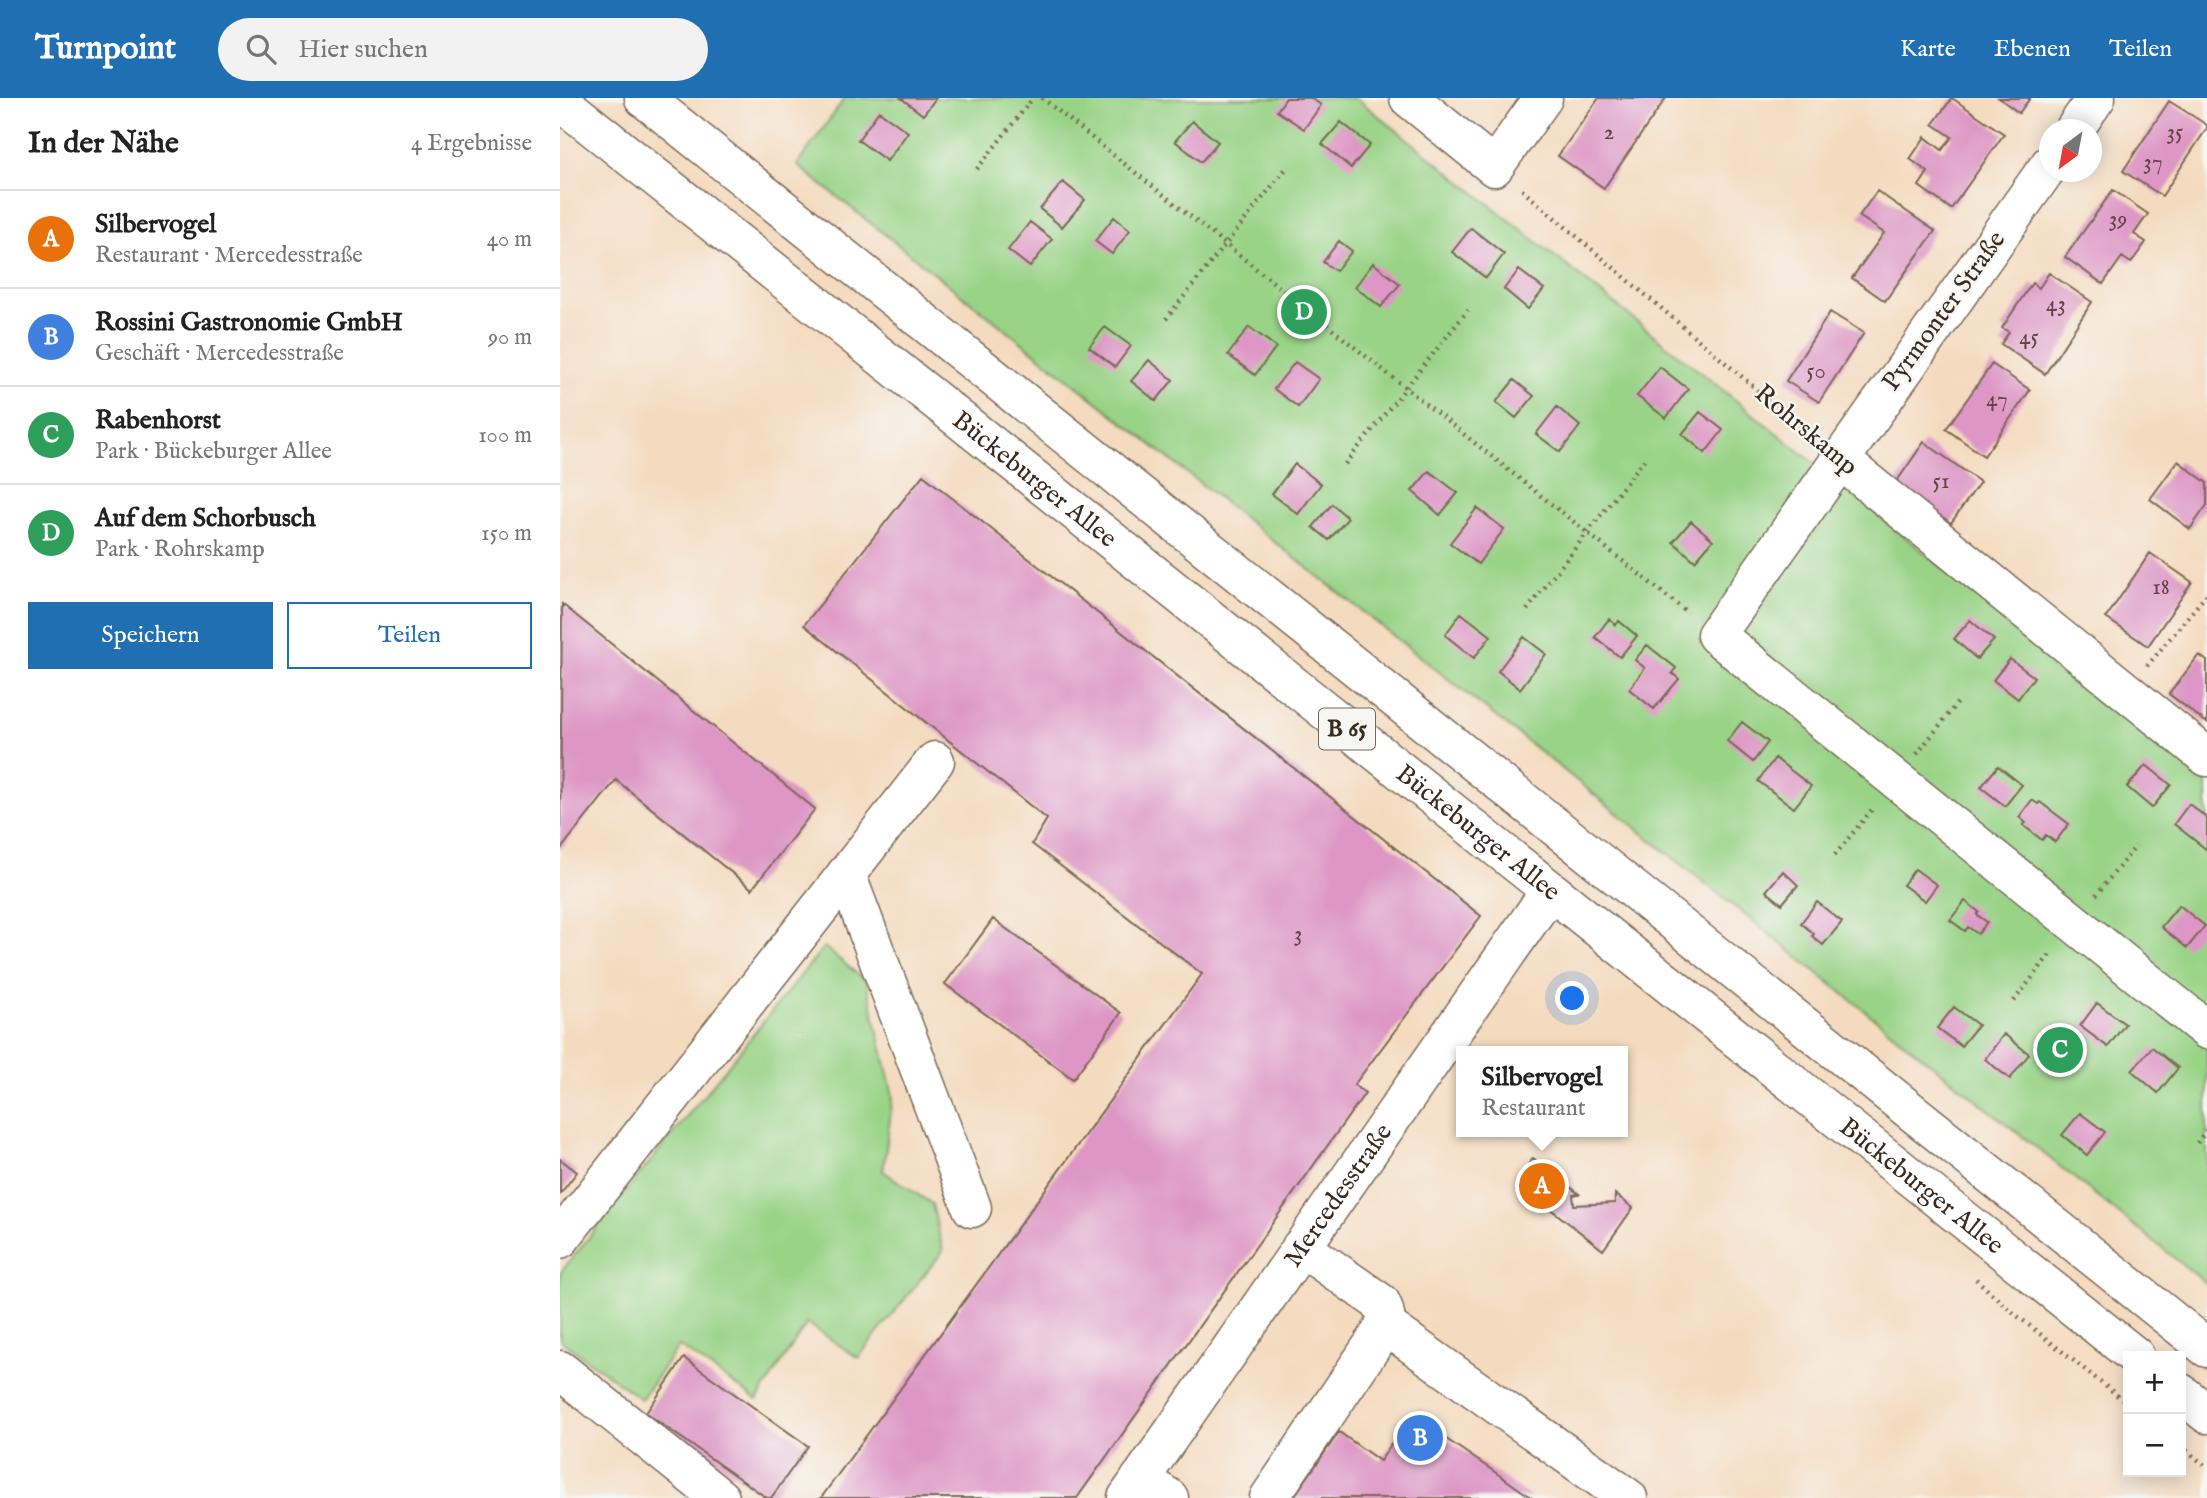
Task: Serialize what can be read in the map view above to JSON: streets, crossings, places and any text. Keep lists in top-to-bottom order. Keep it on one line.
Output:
{"streets":{"main road":["Pyrmonter Straße","Rohrskamp","Bückeburger Allee","B 65","Mercedesstraße"]},"crossings":[["Pyrmonter Straße","Rohrskamp"],["Bückeburger Allee","Mercedesstraße"]],"house_numbers":["2","35","37","39","43","45","50","47","51","18","3"],"north":"bottom left","page":{"header":"Turnpoint","search":"Hier suchen","nav":["Karte","Ebenen","Teilen"],"heading":["In der Nähe","4 Ergebnisse"],"list":[{"mark":"A","name":"Silbervogel","note":"Restaurant · Mercedesstraße","value":"40 m"},{"mark":"B","name":"Rossini Gastronomie GmbH","note":"Geschäft · Mercedesstraße","value":"90 m"},{"mark":"C","name":"Rabenhorst","note":"Park · Bückeburger Allee","value":"100 m"},{"mark":"D","name":"Auf dem Schorbusch","note":"Park · Rohrskamp","value":"150 m"}],"pins":["D","C","A","B"],"buttons":["Speichern","Teilen"],"popup":["Silbervogel","Restaurant"],"map_buttons":["+","−"]}}
